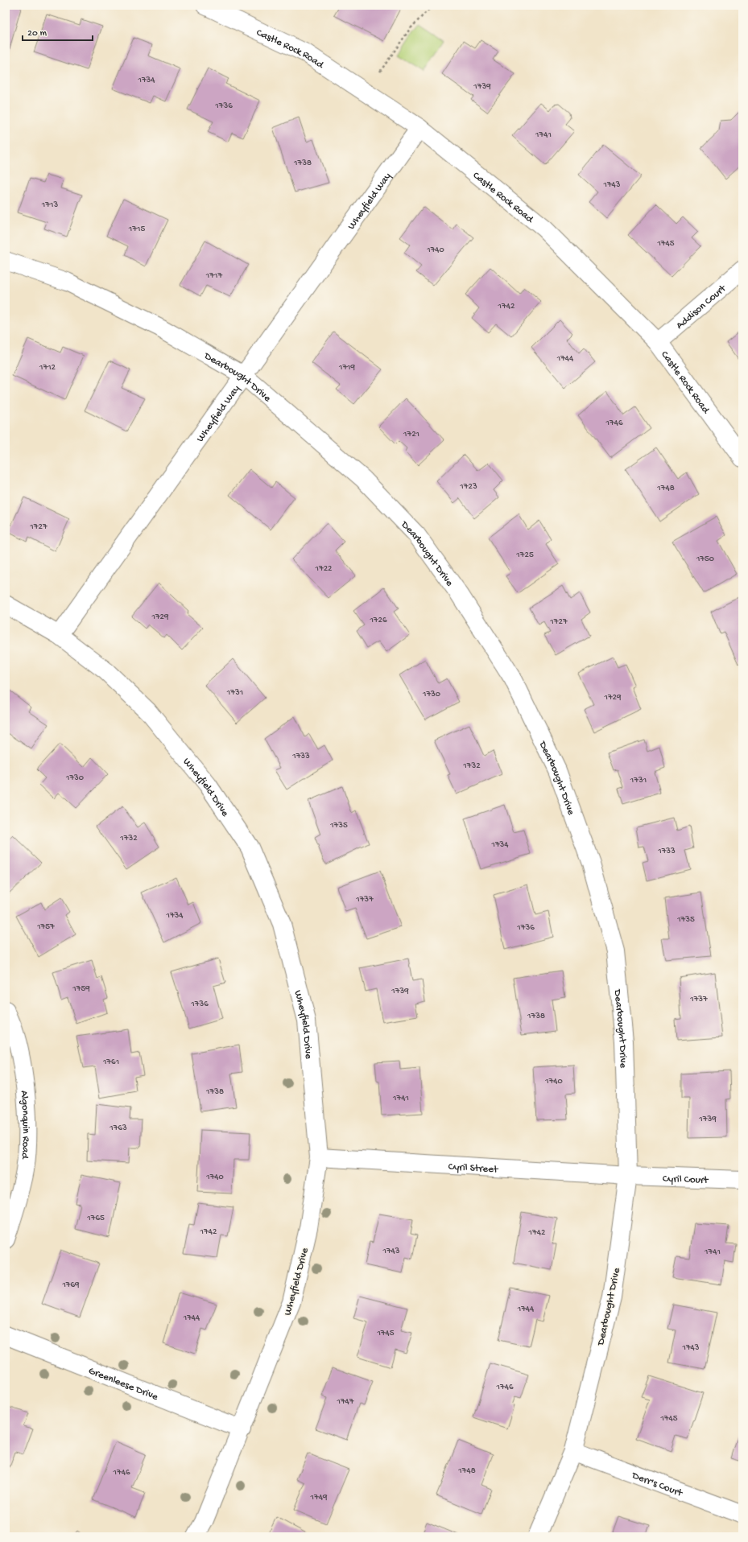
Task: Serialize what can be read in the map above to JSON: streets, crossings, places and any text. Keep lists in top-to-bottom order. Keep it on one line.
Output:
{"streets":{"street":["Castle Rock Road","Wheyfield Way","Addison Court","Dearbought Drive","Wheyfield Drive","Algonquin Road","Cyril Street","Cyril Court","Greenleese Drive","Derr's Court"]},"crossings":[["Castle Rock Road","Wheyfield Way"],["Castle Rock Road","Addison Court"],["Wheyfield Way","Dearbought Drive"],["Wheyfield Way","Wheyfield Drive"],["Dearbought Drive","Cyril Street"],["Dearbought Drive","Cyril Court"],["Dearbought Drive","Derr's Court"],["Wheyfield Drive","Cyril Street"],["Wheyfield Drive","Greenleese Drive"],["Cyril Street","Cyril Court"]],"house_numbers":["1734","1739","1736","1741","1738","1743","1713","1715","1745","1740","1717","1742","1744","1712","1719","1746","1721","1723","1748","1727","1725","1750","1722","1729","1726","1727","1731","1730","1729","1733","1732","1730","1731","1735","1732","1734","1733","1737","1734","1735","1757","1736","1759","1739","1737","1736","1738","1761","1740","1738","1741","1739","1763","1740","1765","1742","1742","1743","1741","1769","1744","1744","1745","1743","1746","1747","1745","1748","1746","1749"],"scale_bar":"20 m"}
